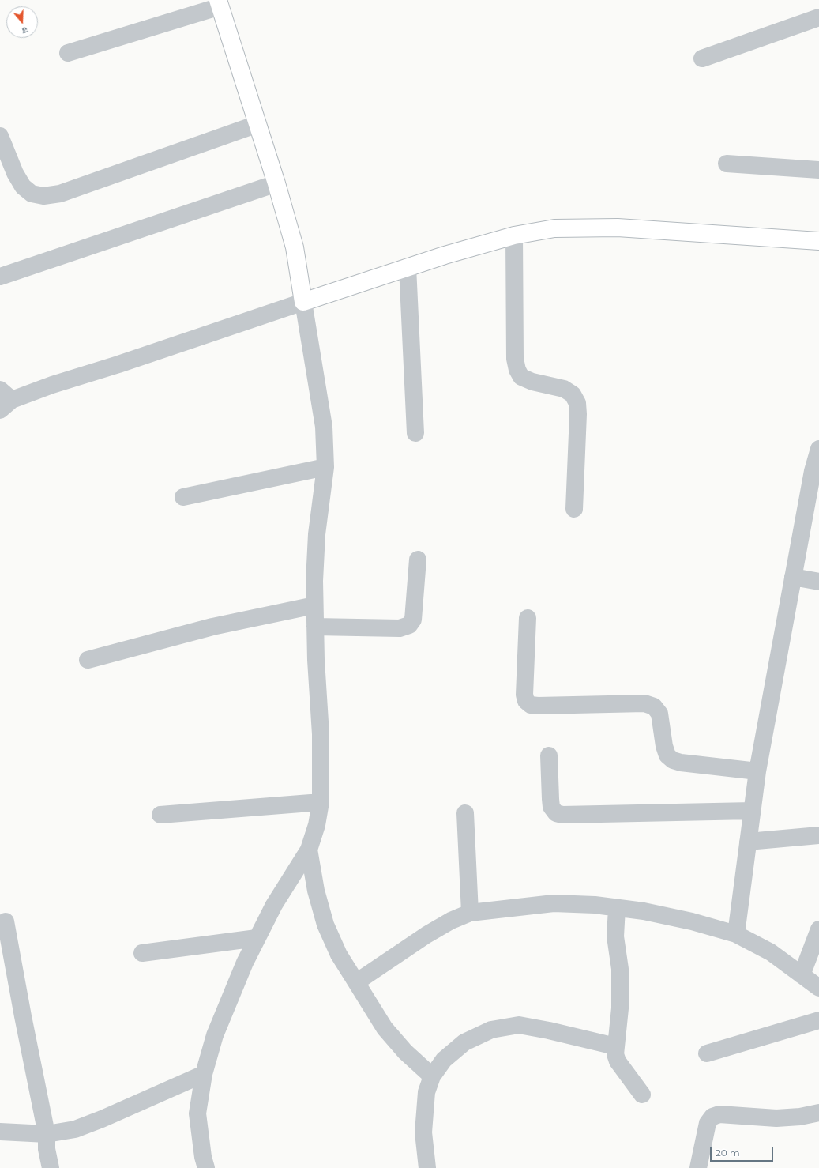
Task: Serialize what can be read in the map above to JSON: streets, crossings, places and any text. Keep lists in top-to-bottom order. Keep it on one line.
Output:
{"scale_bar":"20 m","north":"bottom"}
